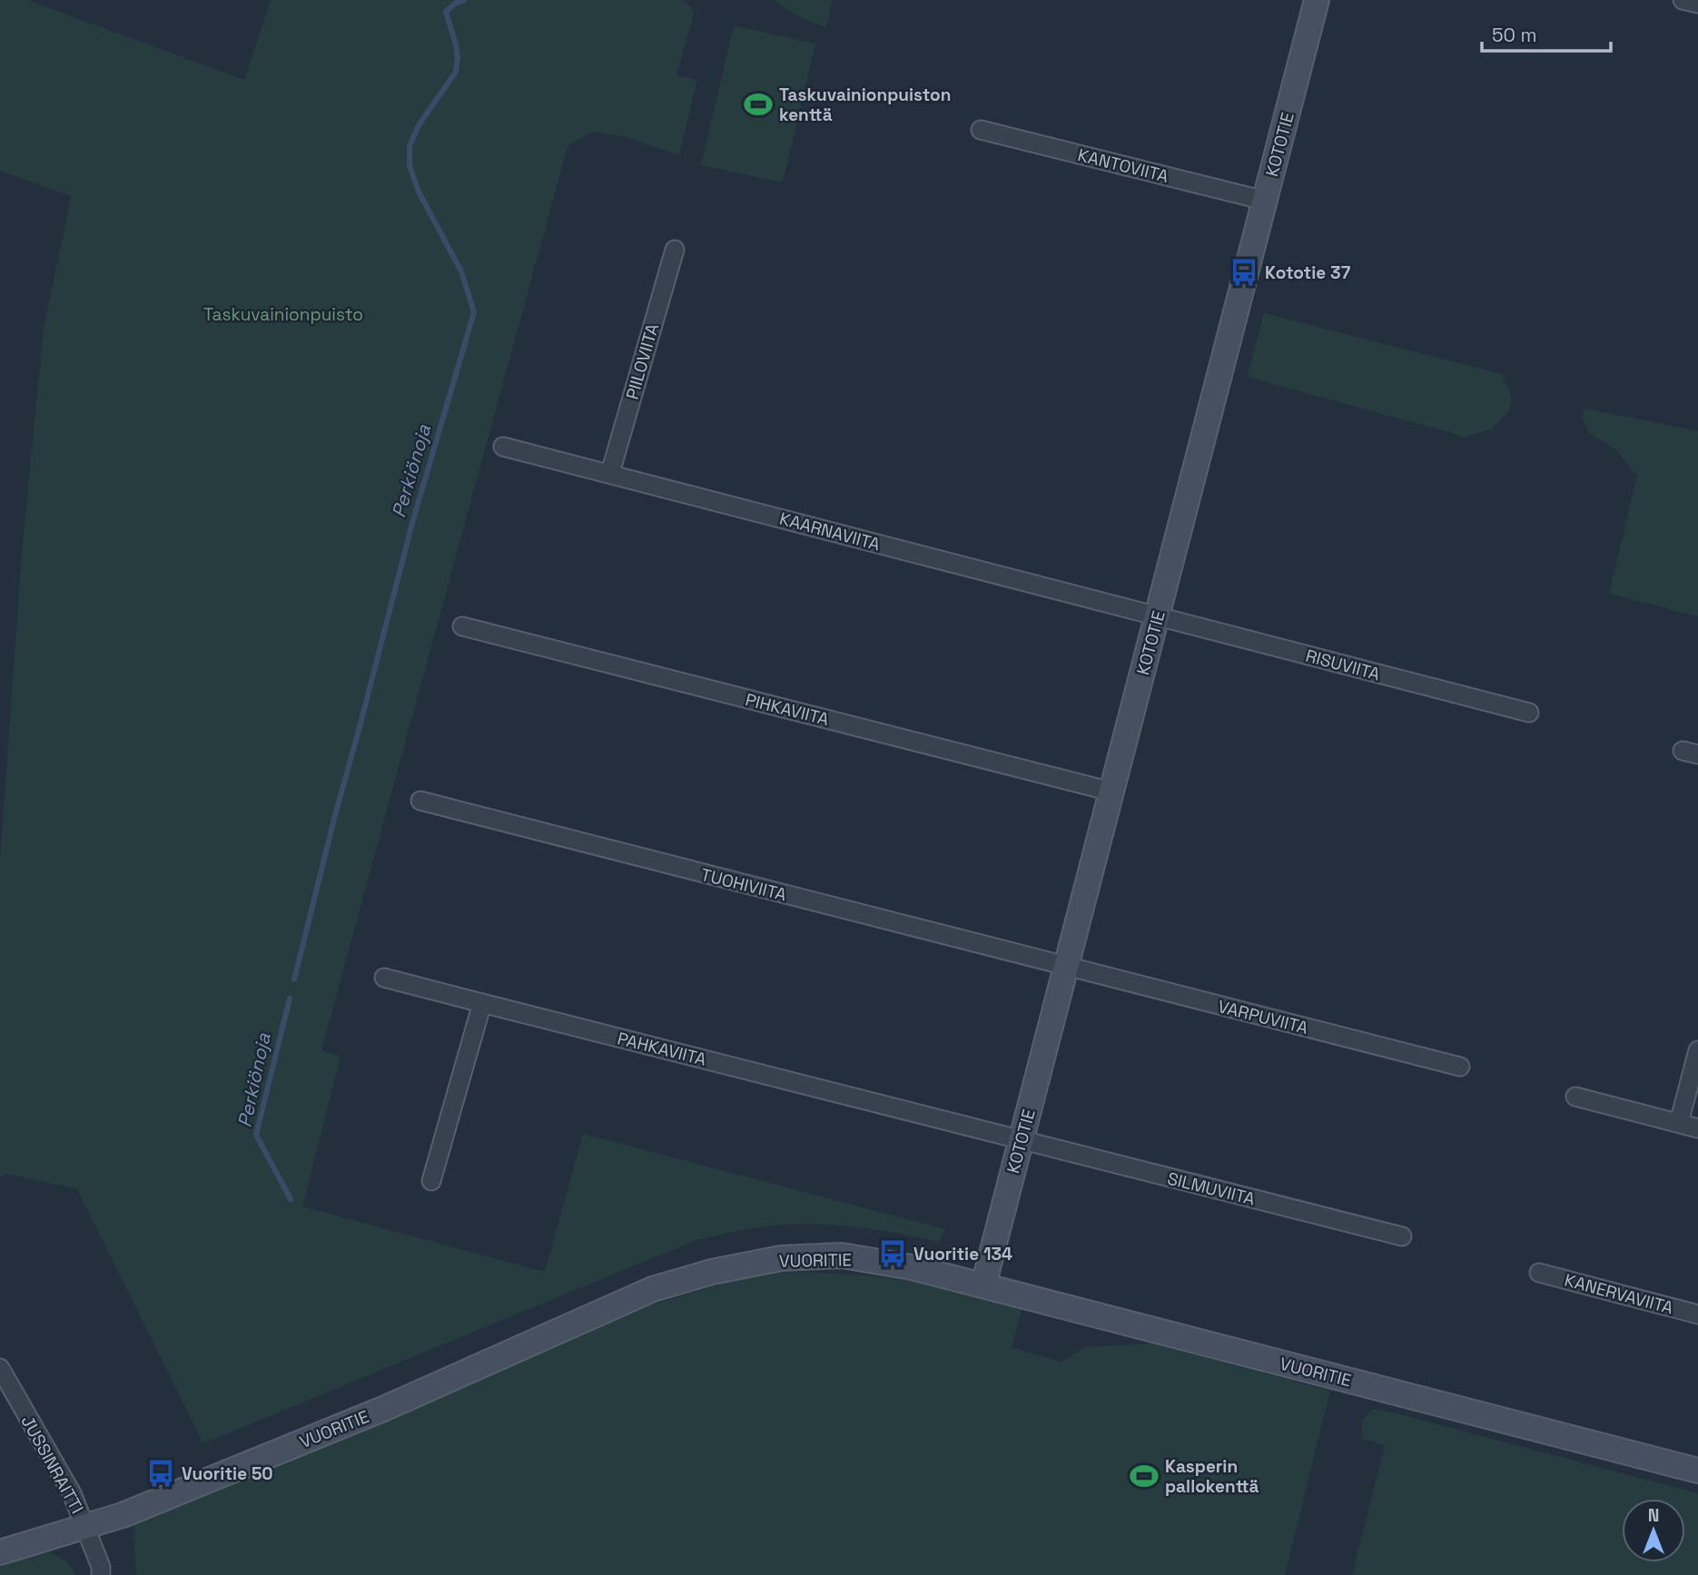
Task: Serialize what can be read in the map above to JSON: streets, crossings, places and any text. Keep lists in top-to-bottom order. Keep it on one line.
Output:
{"streets":{"street":["KOTOTIE","KANTOVIITA","PIILOVIITA","KAARNAVIITA","RISUVIITA","PIHKAVIITA","TUOHIVIITA","VARPUVIITA","PAHKAVIITA","SILMUVIITA","VUORITIE","KANERVAVIITA","JUSSINRAITTI"]},"crossings":[["KOTOTIE","KANTOVIITA"],["KOTOTIE","KAARNAVIITA"],["KOTOTIE","RISUVIITA"],["KOTOTIE","PIHKAVIITA"],["KOTOTIE","TUOHIVIITA"],["KOTOTIE","VARPUVIITA"],["KOTOTIE","PAHKAVIITA"],["KOTOTIE","SILMUVIITA"],["KOTOTIE","VUORITIE"],["PIILOVIITA","KAARNAVIITA"],["KAARNAVIITA","RISUVIITA"],["TUOHIVIITA","VARPUVIITA"],["PAHKAVIITA","SILMUVIITA"],["VUORITIE","JUSSINRAITTI"]],"water":["Perkiönoja"],"parks":["Taskuvainionpuisto"],"places":{"sports":["Taskuvainionpuiston kenttä","Kasperin pallokenttä"],"bus stop":["Kototie 37","Vuoritie 134","Vuoritie 50"]},"scale_bar":"50 m","north":"top"}
